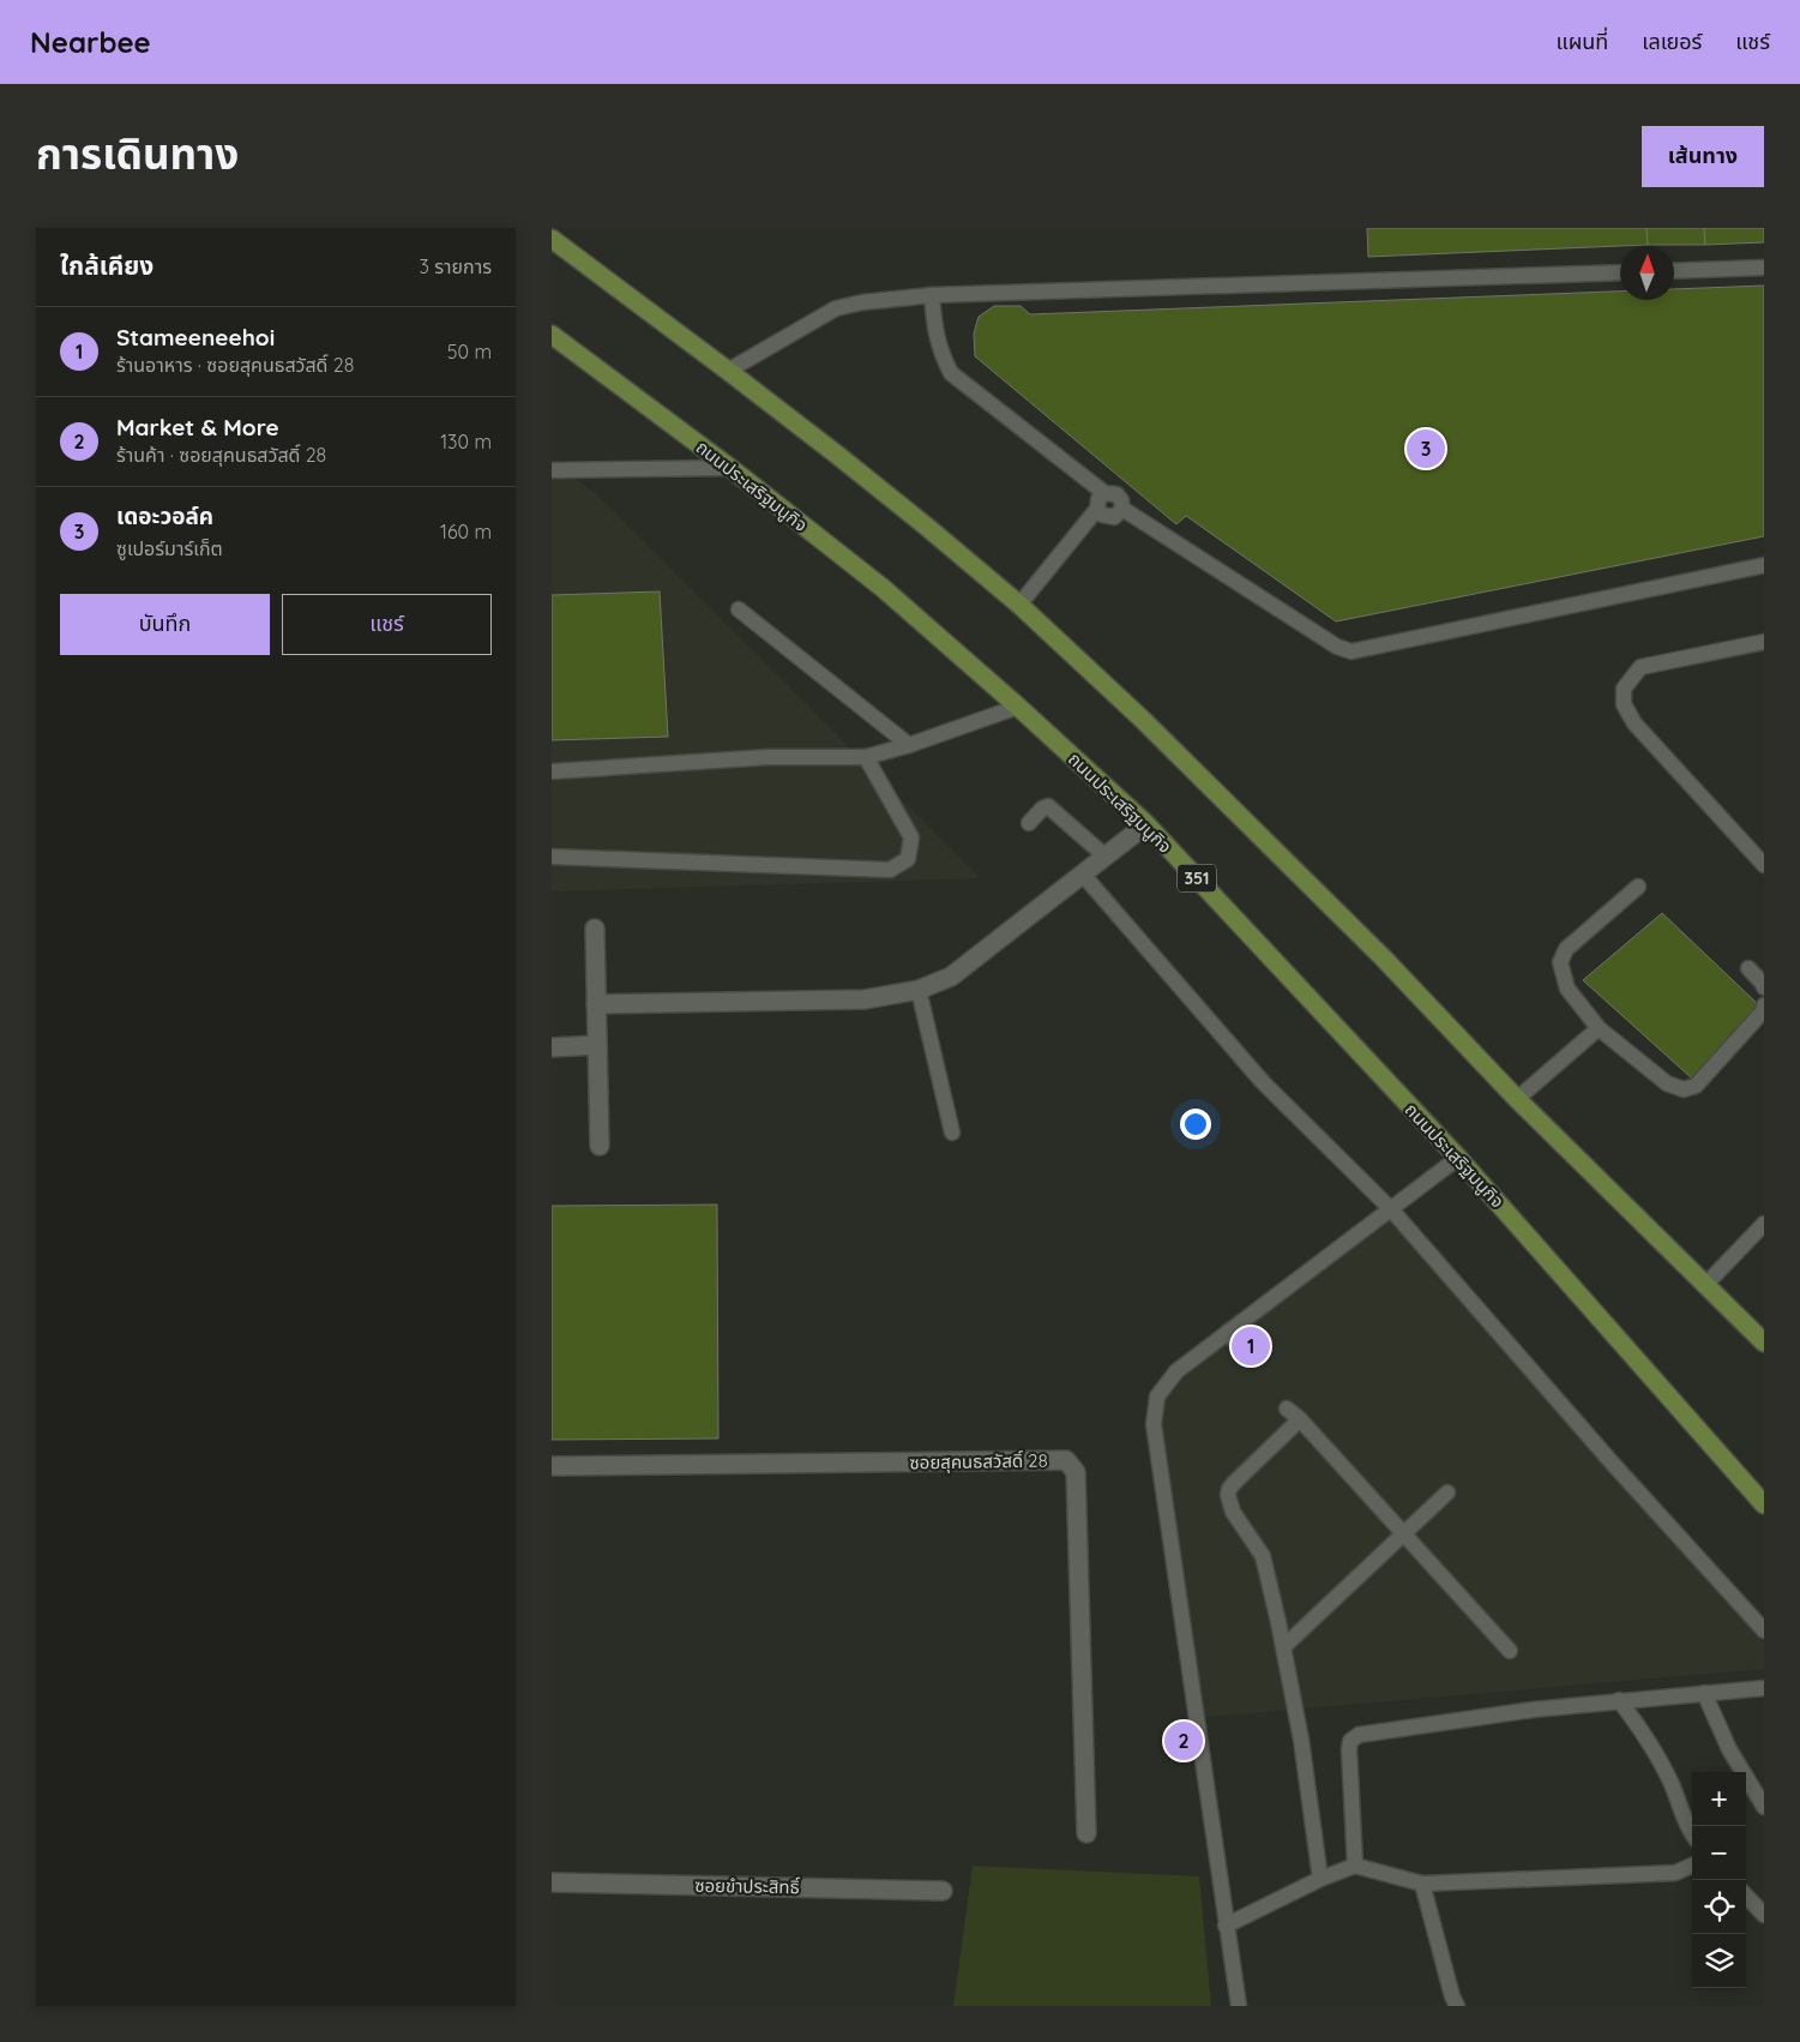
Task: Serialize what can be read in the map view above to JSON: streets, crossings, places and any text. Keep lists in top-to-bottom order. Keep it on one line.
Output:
{"streets":{"main road":["ถนนประเสริฐมนูกิจ","351"],"street":["ซอยสุคนธสวัสดิ์ 28","ซอยขำประสิทธิ์"]},"north":"top","page":{"header":"Nearbee","nav":["แผนที่","เลเยอร์","แชร์"],"title":"การเดินทาง","buttons":["เส้นทาง",["บันทึก","แชร์"]],"heading":["ใกล้เคียง","3 รายการ"],"list":[{"mark":"1","name":"Stameeneehoi","note":"ร้านอาหาร · ซอยสุคนธสวัสดิ์ 28","value":"50 m"},{"mark":"2","name":"Market & More","note":"ร้านค้า · ซอยสุคนธสวัสดิ์ 28","value":"130 m"},{"mark":"3","name":"เดอะวอล์ค","note":"ซูเปอร์มาร์เก็ต","value":"160 m"}],"pins":["3","1","2"],"map_buttons":["+","−"]}}
